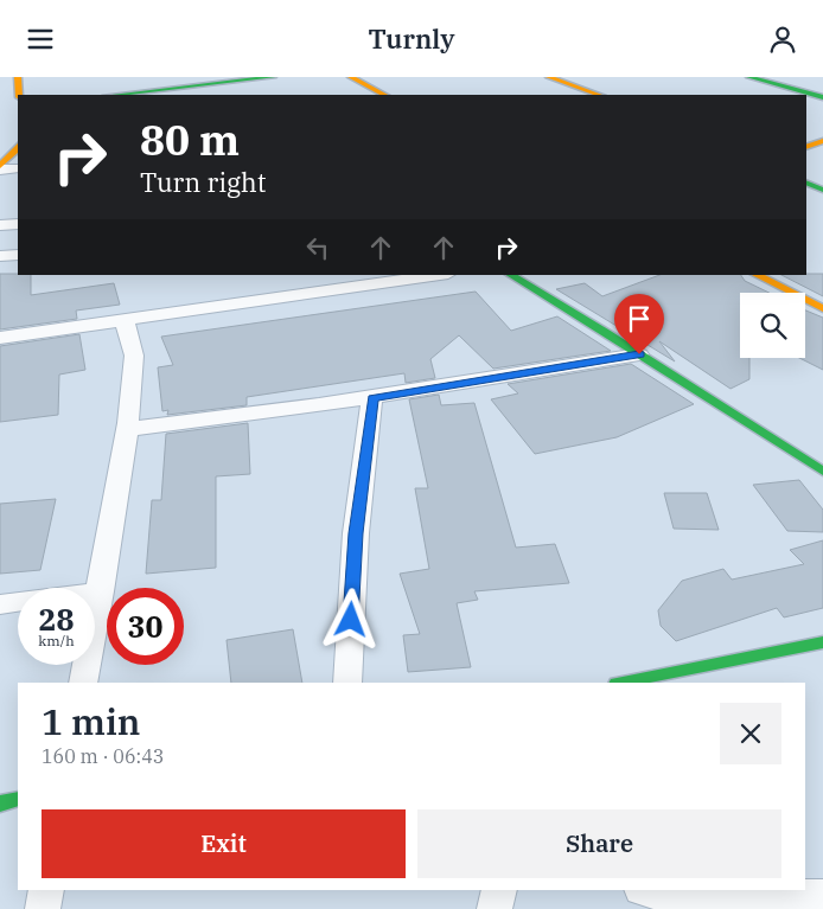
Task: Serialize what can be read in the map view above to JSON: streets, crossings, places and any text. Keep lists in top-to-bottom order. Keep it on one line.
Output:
{"page":{"header":"Turnly","turn":["80 m","Turn right"],"speed":"28 km/h","limit":"30","heading":["1 min","160 m · 06:43"],"buttons":["Exit","Share"]}}
